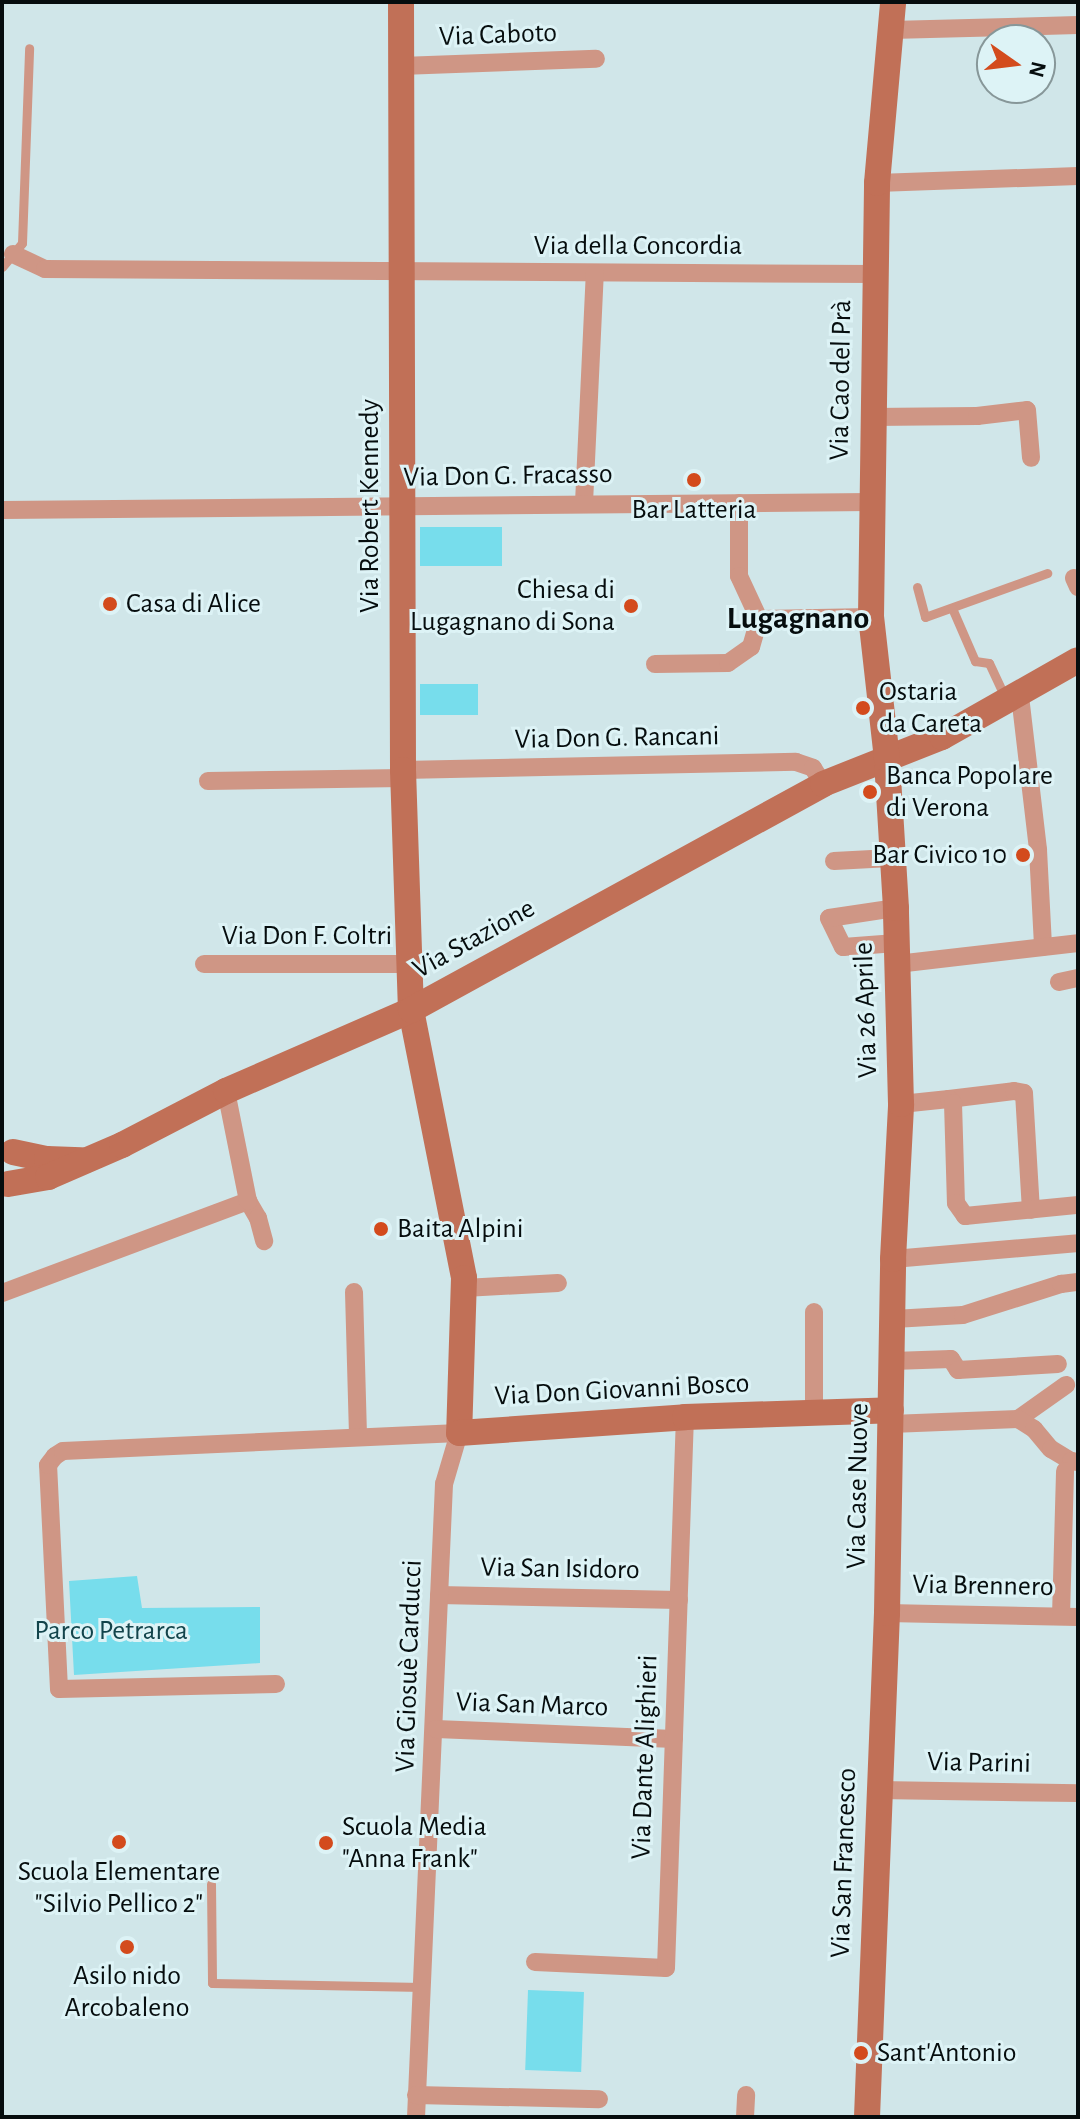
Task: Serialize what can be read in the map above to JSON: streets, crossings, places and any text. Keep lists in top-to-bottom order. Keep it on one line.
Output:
{"streets":{"main road":["Via Cao del Prà","Via Robert Kennedy","Via Stazione","Via 26 Aprile","Via Don Giovanni Bosco","Via Case Nuove","Via San Francesco"],"street":["Via Caboto","Via della Concordia","Via Don G. Fracasso","Via Don G. Rancani","Via Don F. Coltri","Via San Isidoro","Via Brennero","Via Giosuè Carducci","Via San Marco","Via Dante Alighieri","Via Parini"]},"crossings":[["Via Caboto","Via Robert Kennedy"],["Via della Concordia","Via Cao del Prà"],["Via della Concordia","Via Robert Kennedy"],["Via Cao del Prà","Via Don G. Fracasso"],["Via Cao del Prà","Via Stazione"],["Via Cao del Prà","Via 26 Aprile"],["Via Don G. Fracasso","Via Robert Kennedy"],["Via Robert Kennedy","Via Don G. Rancani"],["Via Robert Kennedy","Via Don F. Coltri"],["Via Robert Kennedy","Via Stazione"],["Via Robert Kennedy","Via Don Giovanni Bosco"],["Via Robert Kennedy","Via Giosuè Carducci"],["Via Don G. Rancani","Via Stazione"],["Via Stazione","Via 26 Aprile"],["Via 26 Aprile","Via Case Nuove"],["Via Don Giovanni Bosco","Via Case Nuove"],["Via Don Giovanni Bosco","Via Giosuè Carducci"],["Via Don Giovanni Bosco","Via Dante Alighieri"],["Via Case Nuove","Via Brennero"],["Via Case Nuove","Via San Francesco"],["Via San Isidoro","Via Giosuè Carducci"],["Via San Isidoro","Via Dante Alighieri"],["Via Brennero","Via San Francesco"],["Via Giosuè Carducci","Via San Marco"],["Via San Marco","Via Dante Alighieri"],["Via Parini","Via San Francesco"]],"districts":["Lugagnano"],"parks":["Parco Petrarca"],"places":["Bar Latteria","Casa di Alice","Chiesa di Lugagnano di Sona","Ostaria da Careta","Banca Popolare di Verona","Bar Civico 10","Baita Alpini","Scuola Elementare \"Silvio Pellico 2\"","Scuola Media \"Anna Frank\"","Asilo nido Arcobaleno","Sant'Antonio"],"north":"right"}
